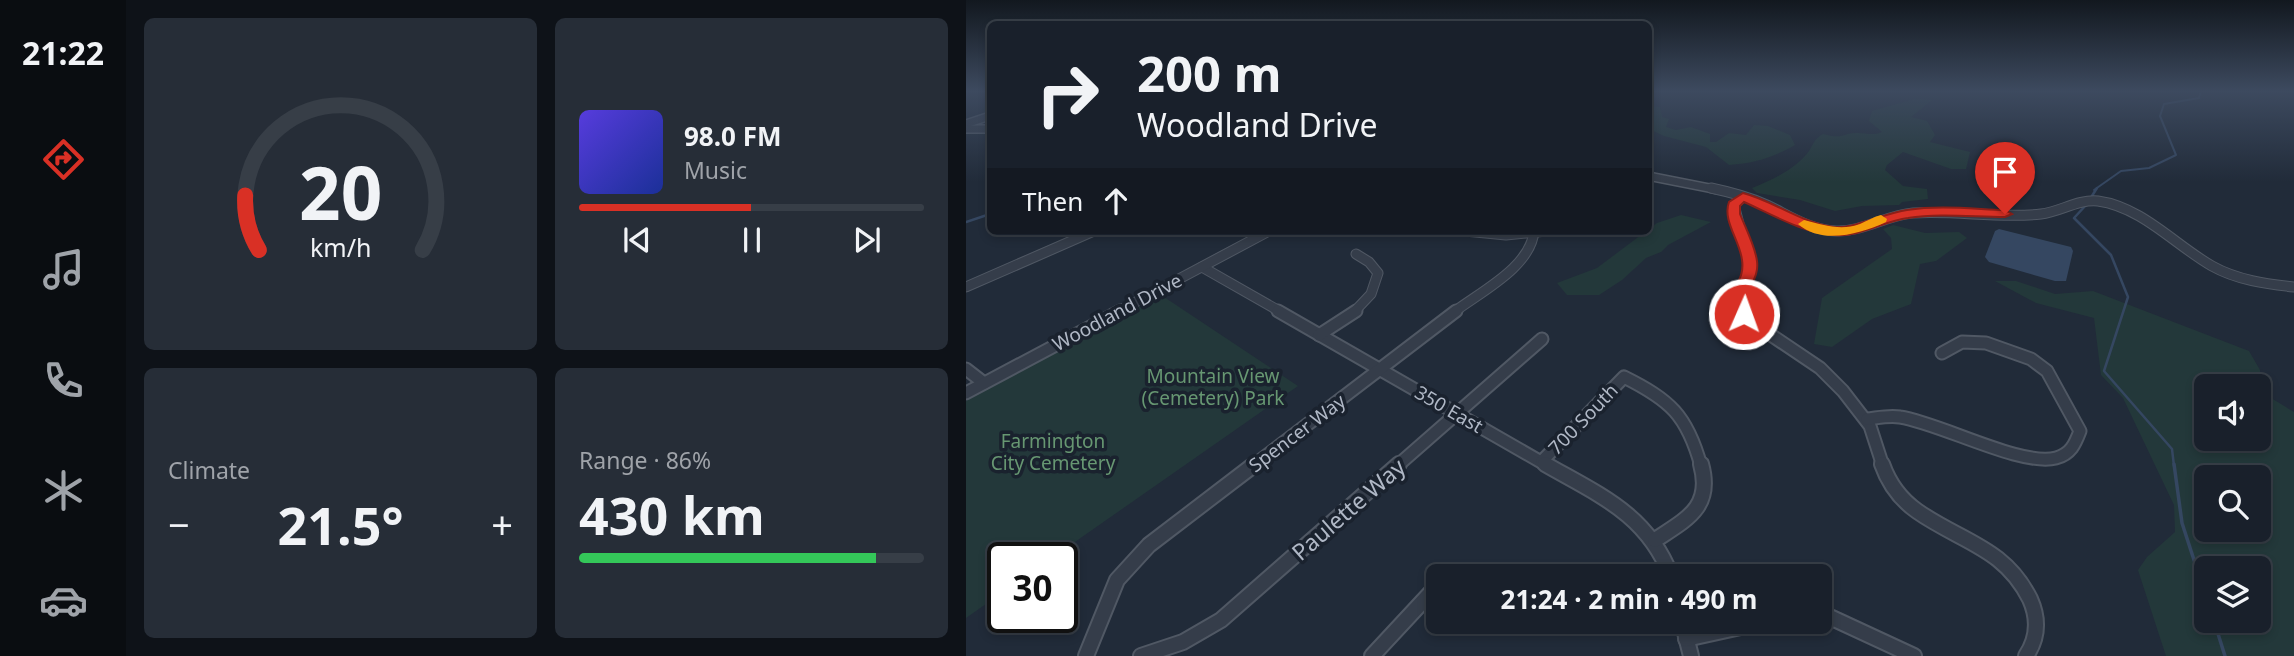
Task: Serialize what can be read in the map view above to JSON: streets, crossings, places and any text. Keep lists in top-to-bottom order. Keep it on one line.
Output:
{"streets":{"street":["Woodland Drive","350 East","700 South","Spencer Way","Paulette Way"]},"crossings":[["Woodland Drive","350 East"],["350 East","700 South"],["350 East","Spencer Way"],["350 East","Paulette Way"]],"parks":["Mountain View (Cemetery) Park","Farmington City Cemetery"],"page":{"tabs":"21:22","turn":["200 m","Woodland Drive"],"song":["98.0 FM","Music"],"then":"Then","tile":["Climate",["Range · 86%","430 km"]],"heat":["−","21.5°","+"],"limit":"30","trip":"21:24 · 2 min · 490 m","gauge":["20","km/h"]}}
